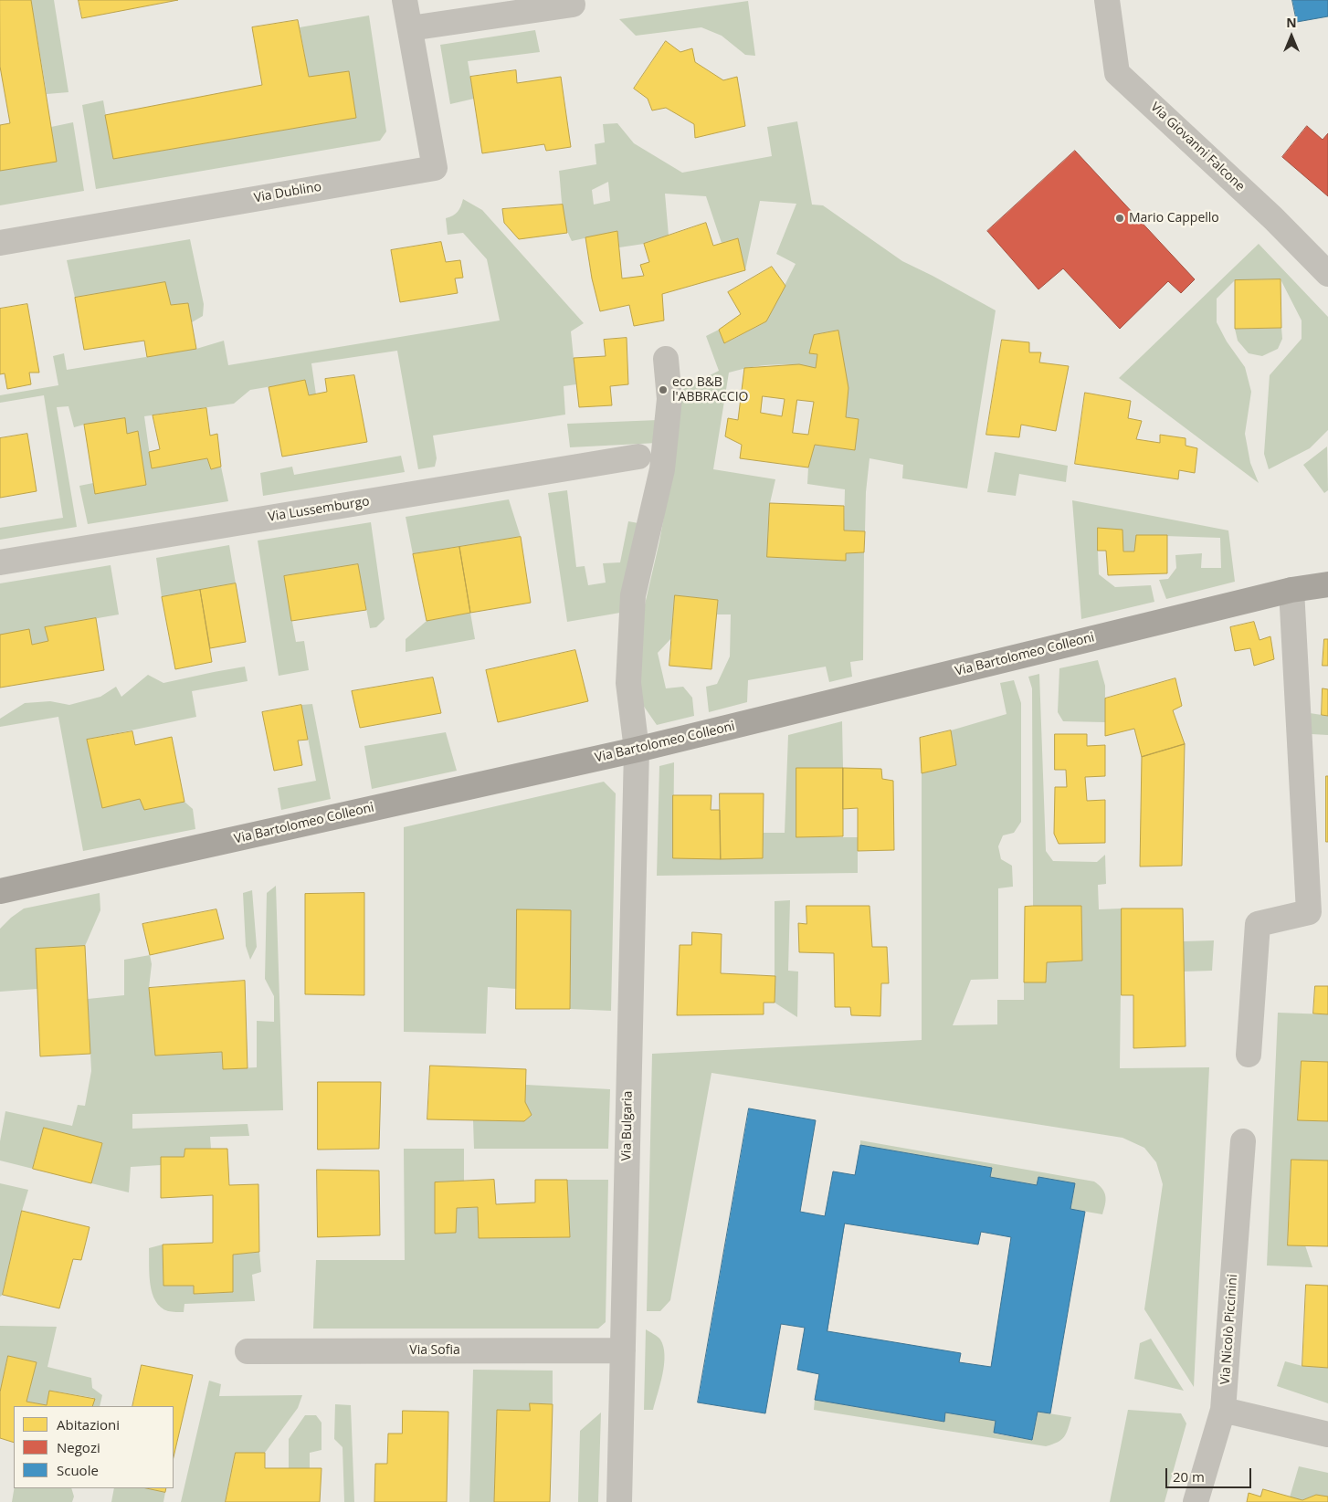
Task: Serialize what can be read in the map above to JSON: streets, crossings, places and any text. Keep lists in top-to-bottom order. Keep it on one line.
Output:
{"streets":{"main road":["Via Bartolomeo Colleoni"],"street":["Via Giovanni Falcone","Via Dublino","Via Lussemburgo","Via Bulgaria","Via Nicolò Piccinini","Via Sofia"]},"crossings":[["Via Bartolomeo Colleoni","Via Bulgaria"],["Via Bulgaria","Via Sofia"]],"places":["Mario Cappello","eco B&B l'ABBRACCIO"],"legend":["Abitazioni","Negozi","Scuole"],"scale_bar":"20 m","north":"top"}
